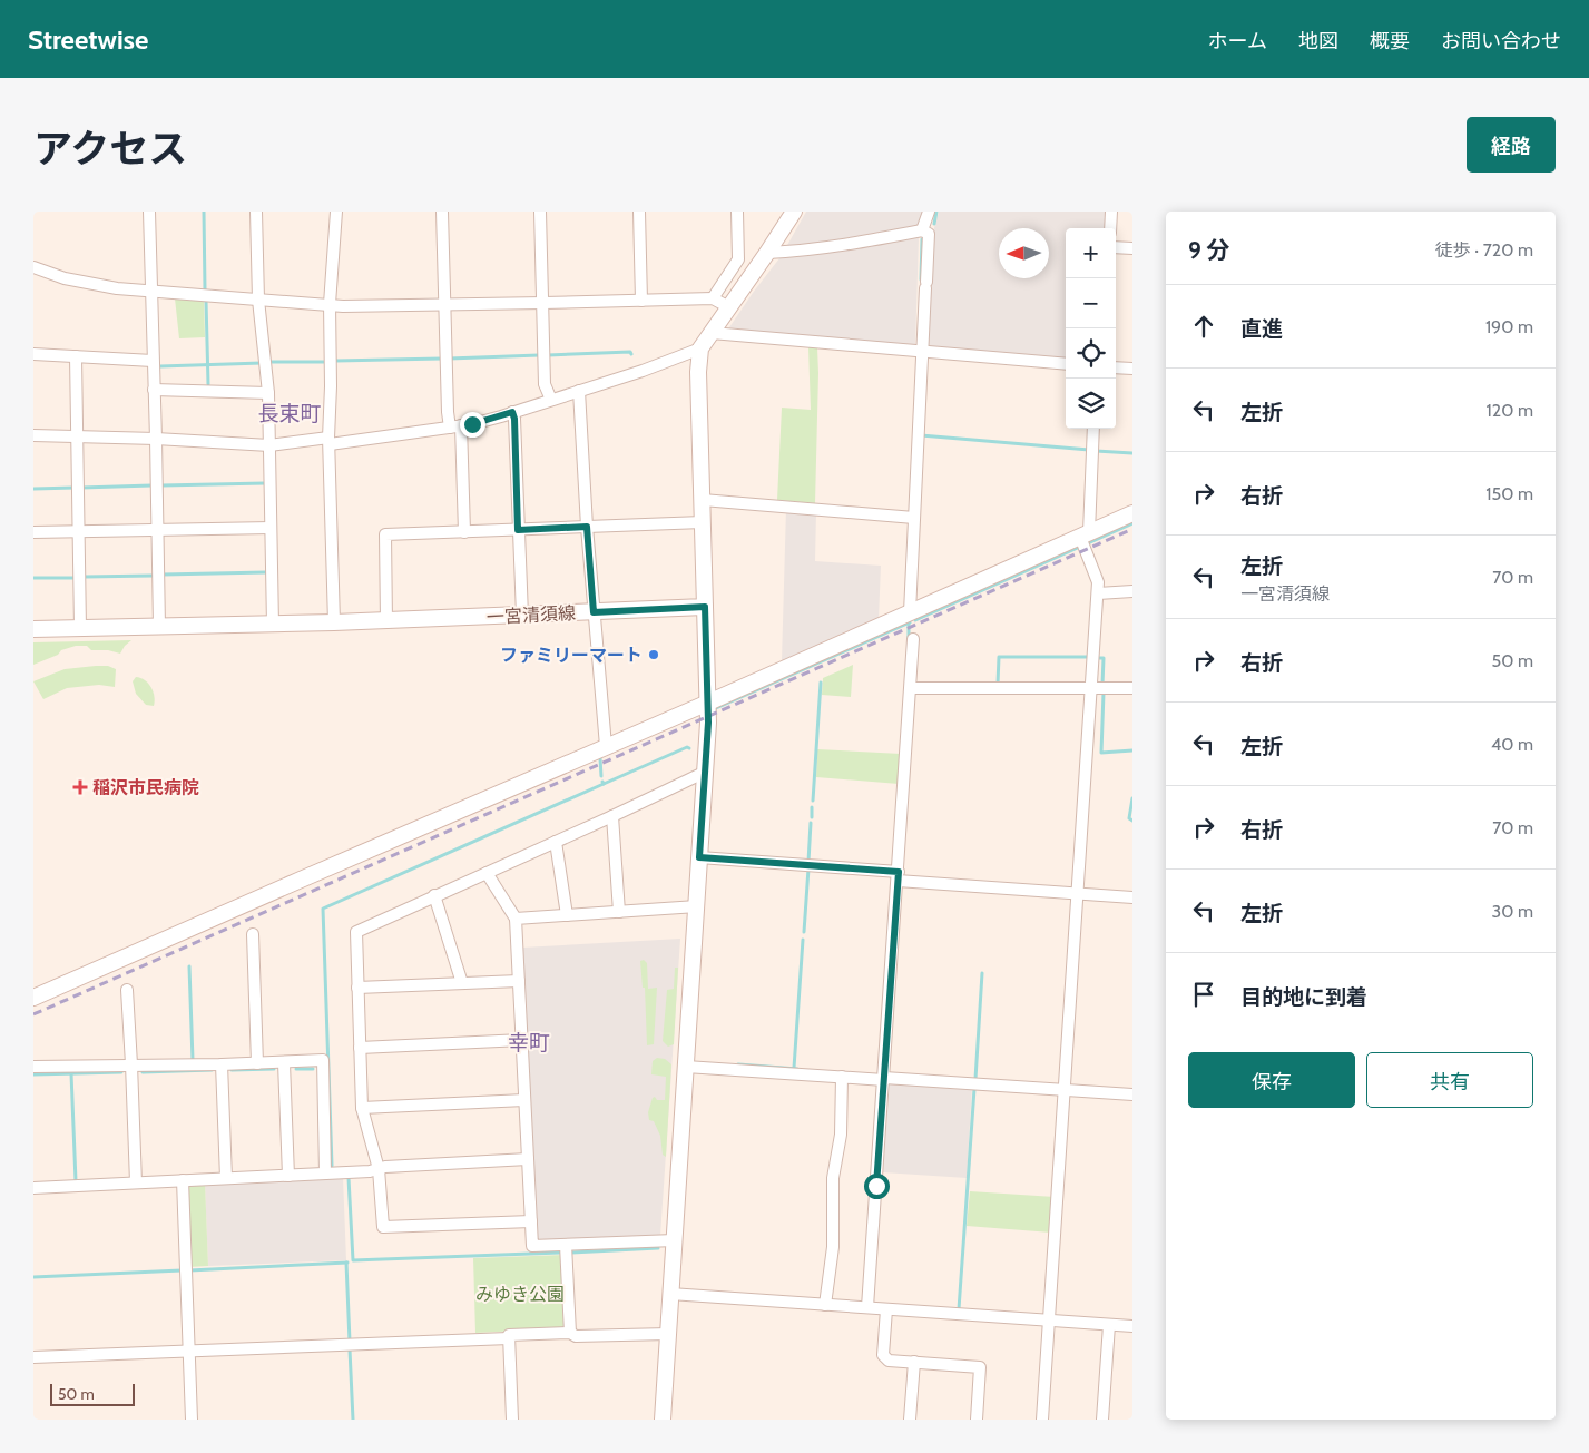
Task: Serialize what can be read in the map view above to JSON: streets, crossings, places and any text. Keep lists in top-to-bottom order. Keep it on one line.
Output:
{"streets":{"street":["一宮清須線"]},"districts":["長束町","幸町"],"parks":["みゆき公園"],"places":{"other":["ファミリーマート"],"health":["稲沢市民病院"]},"scale_bar":"50 m","north":"left","page":{"header":"Streetwise","nav":["ホーム","地図","概要","お問い合わせ"],"title":"アクセス","buttons":["経路",["保存","共有"]],"heading":["9 分","徒歩 · 720 m"],"map_buttons":["+","−"],"list":[["直進","190 m"],["左折","120 m"],["右折","150 m"],["左折","一宮清須線","70 m"],["右折","50 m"],["左折","40 m"],["右折","70 m"],["左折","30 m"],"目的地に到着"],"scale":"50 m"}}
